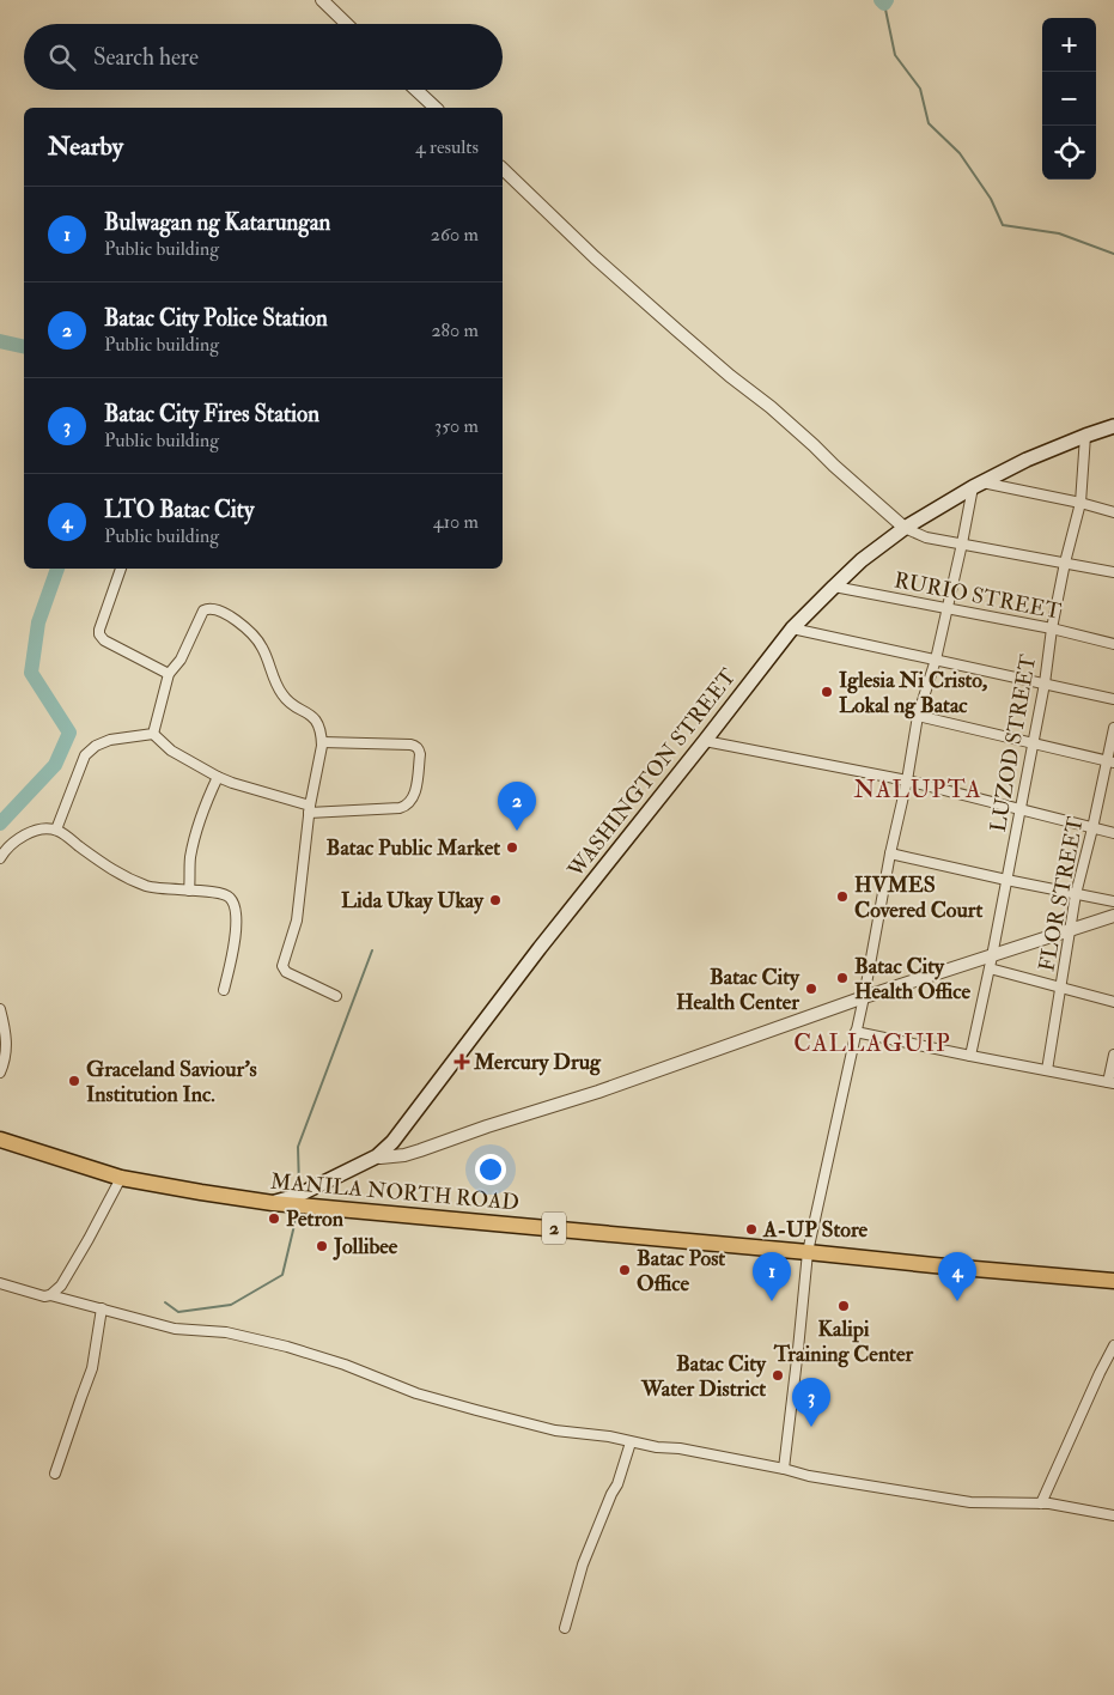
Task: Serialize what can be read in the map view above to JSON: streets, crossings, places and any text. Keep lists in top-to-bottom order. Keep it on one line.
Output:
{"streets":{"highway":["MANILA NORTH ROAD","2"],"main road":["WASHINGTON STREET"],"street":["RURIO STREET","LUZOD STREET","FLOR STREET"]},"crossings":[["RURIO STREET","LUZOD STREET"],["RURIO STREET","WASHINGTON STREET"],["LUZOD STREET","WASHINGTON STREET"],["WASHINGTON STREET","MANILA NORTH ROAD"]],"districts":["NALUPTA","CALLAGUIP"],"places":{"other":["Iglesia Ni Cristo, Lokal ng Batac","Batac Public Market","HVMES Covered Court","Lida Ukay Ukay","Batac City Health Office","Batac City Health Center","Graceland Saviour's Institution Inc.","Petron","A-UP Store","Jollibee","Batac Post Office","Kalipi Training Center","Batac City Water District"],"health":["Mercury Drug"]},"page":{"map_buttons":["+","−"],"search":"Search here","heading":["Nearby","4 results"],"list":[{"mark":"1","name":"Bulwagan ng Katarungan","note":"Public building","value":"260 m"},{"mark":"2","name":"Batac City Police Station","note":"Public building","value":"280 m"},{"mark":"3","name":"Batac City Fires Station","note":"Public building","value":"350 m"},{"mark":"4","name":"LTO Batac City","note":"Public building","value":"410 m"}],"pins":["2","1","4","3"]}}
